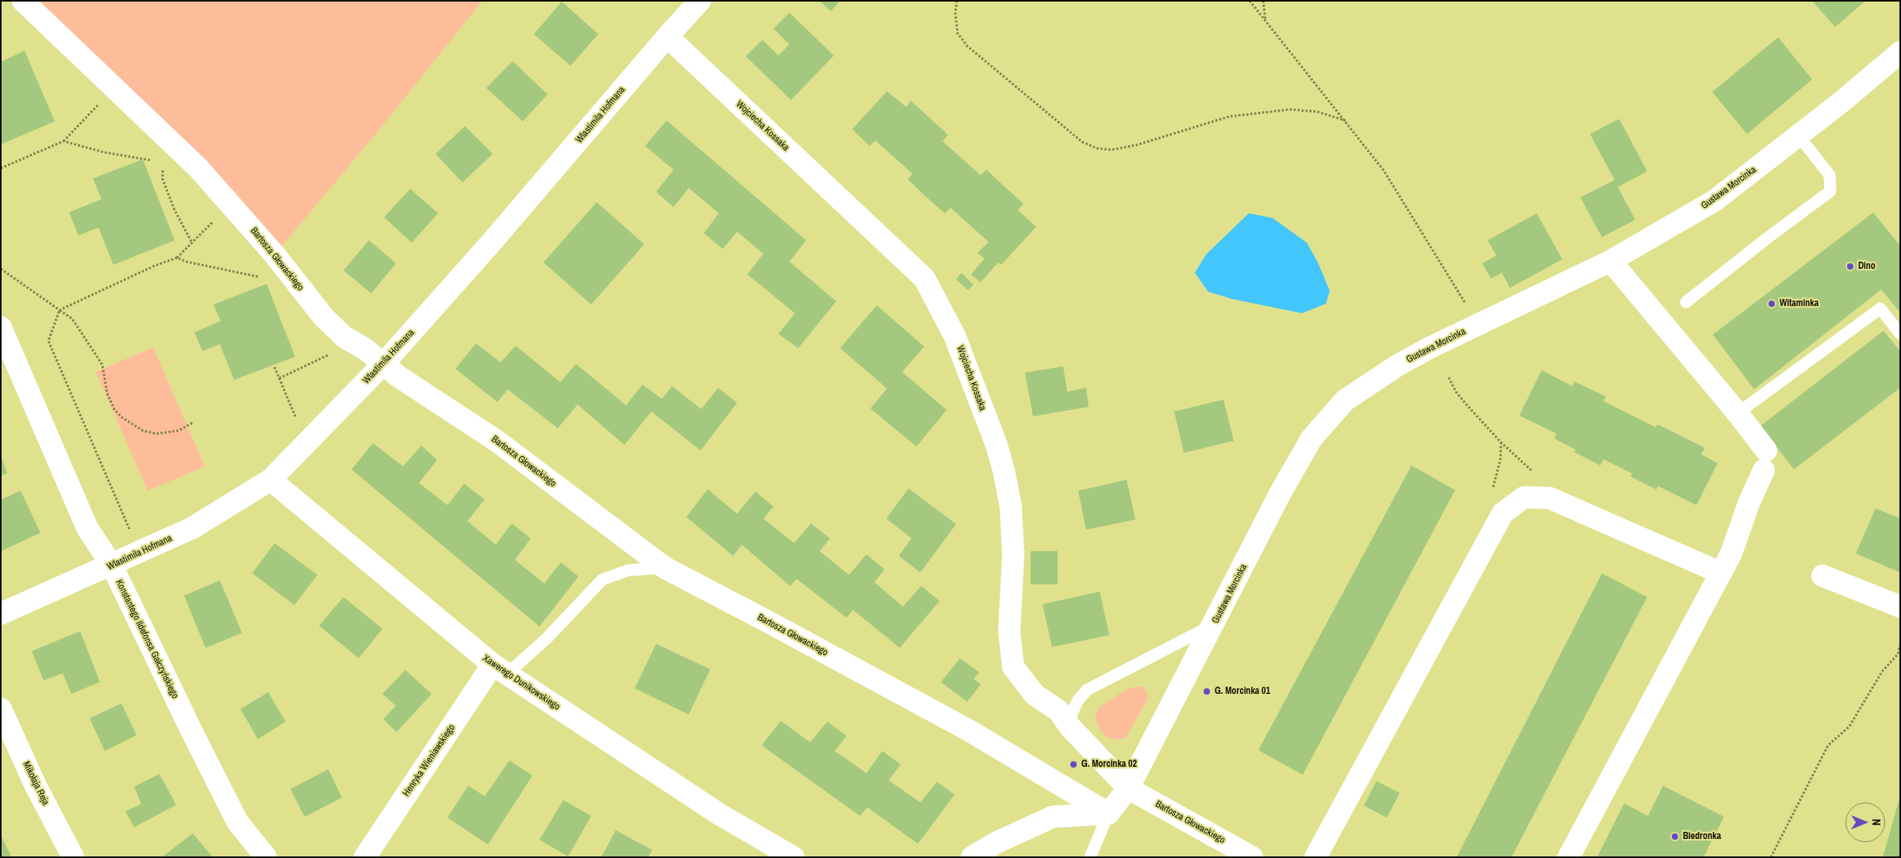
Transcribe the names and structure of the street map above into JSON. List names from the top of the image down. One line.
{"streets":{"street":["Wlastimila Hofmana","Wojciecha Kossaka","Gustawa Morcinka","Bartosza Głowackiego","Konstantego Ildefonsa Gałczyńskiego","Xawerego Dunikowskiego","Henryka Wieniawskiego","Mikołaja Reja"]},"crossings":[["Wlastimila Hofmana","Wojciecha Kossaka"],["Wlastimila Hofmana","Bartosza Głowackiego"],["Wlastimila Hofmana","Konstantego Ildefonsa Gałczyńskiego"],["Wlastimila Hofmana","Xawerego Dunikowskiego"],["Wojciecha Kossaka","Gustawa Morcinka"],["Wojciecha Kossaka","Bartosza Głowackiego"],["Gustawa Morcinka","Bartosza Głowackiego"],["Xawerego Dunikowskiego","Henryka Wieniawskiego"]],"places":["Dino","Witaminka","G. Morcinka 01","G. Morcinka 02","Biedronka"],"north":"right"}
